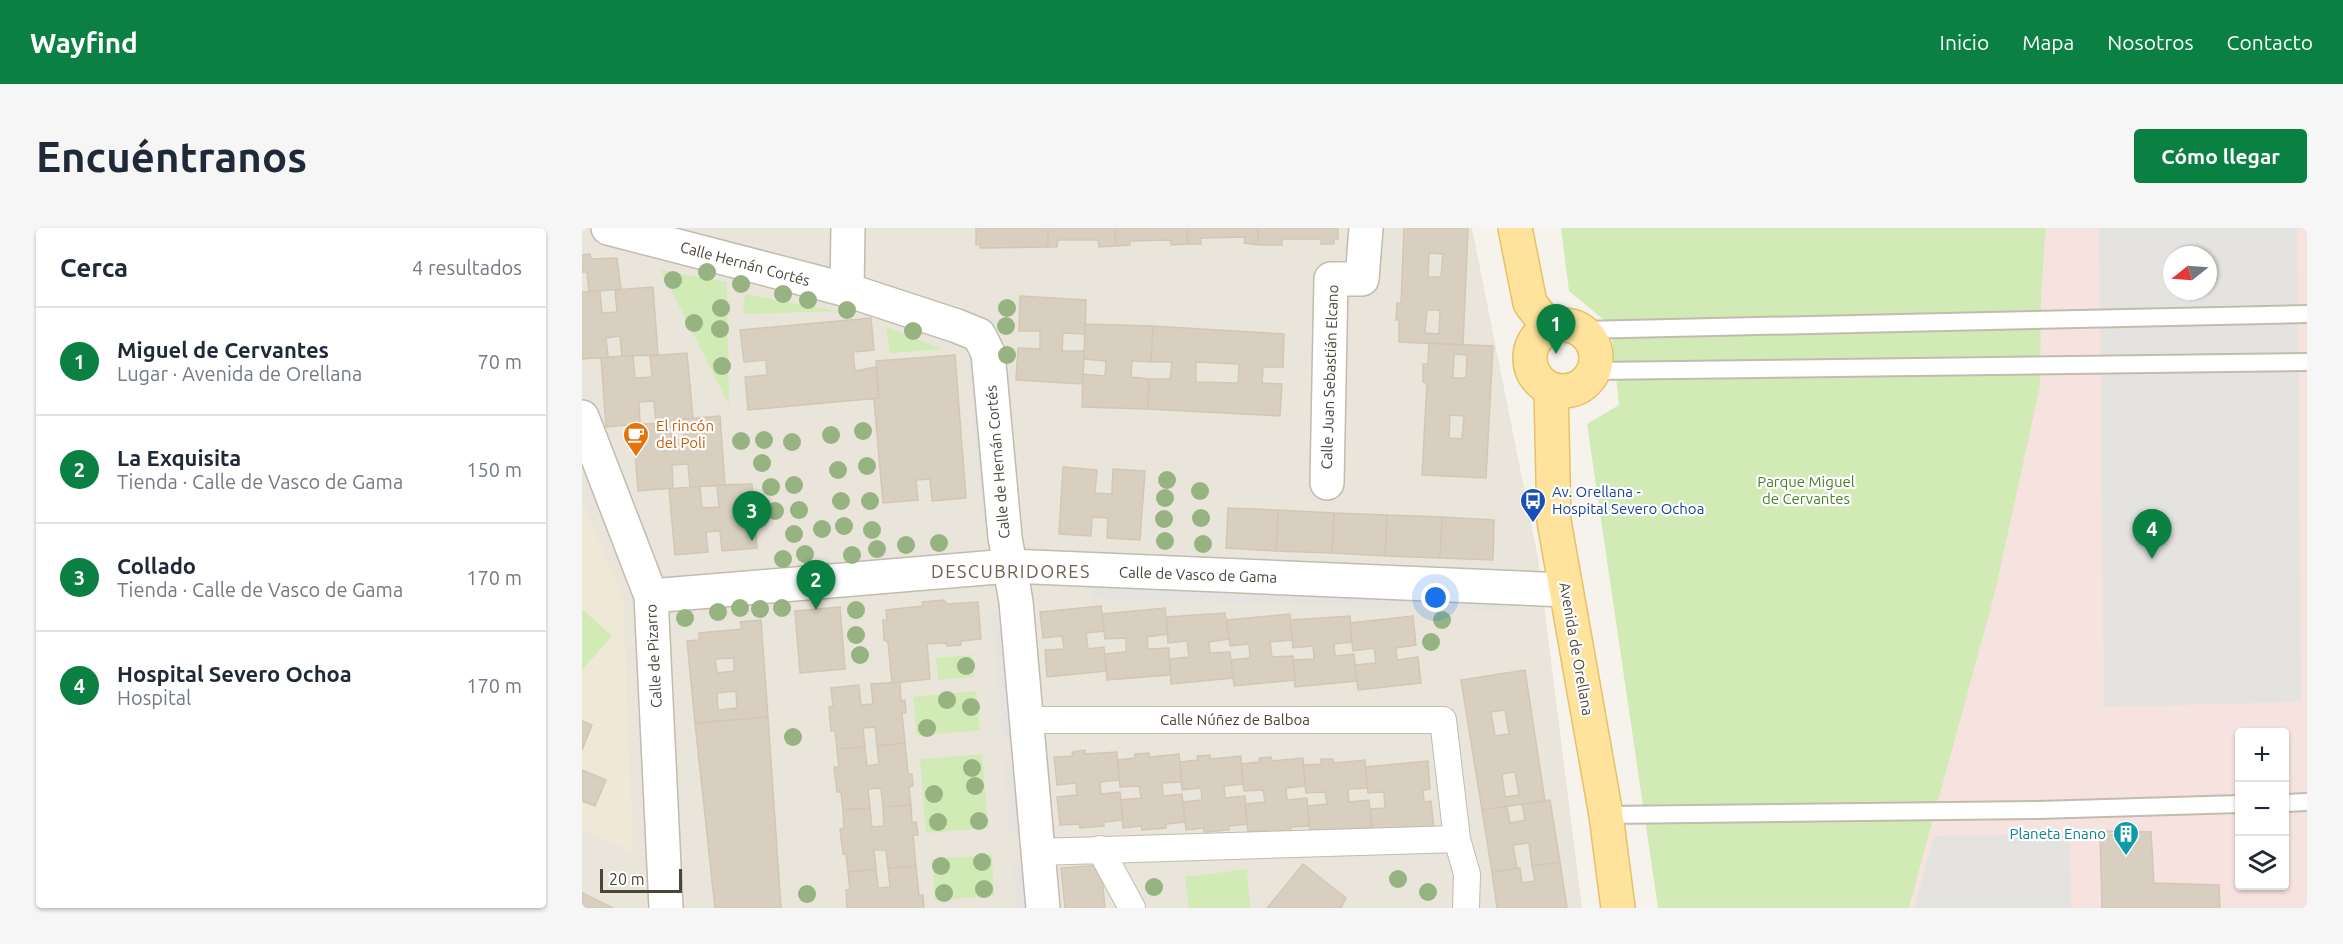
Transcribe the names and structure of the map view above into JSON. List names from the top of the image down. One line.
{"streets":{"main road":["Avenida de Orellana"],"street":["Calle Hernán Cortés","Calle Juan Sebastián Elcano","Calle de Hernán Cortés","Calle de Vasco de Gama","Calle de Pizarro","Calle Núñez de Balboa"]},"crossings":[["Calle Hernán Cortés","Calle de Hernán Cortés"],["Calle de Hernán Cortés","Calle de Vasco de Gama"],["Calle de Hernán Cortés","Calle Núñez de Balboa"],["Calle de Vasco de Gama","Avenida de Orellana"],["Calle de Vasco de Gama","Calle de Pizarro"]],"districts":["DESCUBRIDORES"],"parks":["Parque Miguel de Cervantes"],"places":{"cafe":["El rincón del Poli"],"bus stop":["Av. Orellana - Hospital Severo Ochoa"],"building":["Planeta Enano"]},"scale_bar":"20 m","north":"left","page":{"header":"Wayfind","nav":["Inicio","Mapa","Nosotros","Contacto"],"buttons":"Cómo llegar","title":"Encuéntranos","heading":["Cerca","4 resultados"],"pins":["1","3","4","2"],"list":[{"mark":"1","name":"Miguel de Cervantes","note":"Lugar · Avenida de Orellana","value":"70 m"},{"mark":"2","name":"La Exquisita","note":"Tienda · Calle de Vasco de Gama","value":"150 m"},{"mark":"3","name":"Collado","note":"Tienda · Calle de Vasco de Gama","value":"170 m"},{"mark":"4","name":"Hospital Severo Ochoa","note":"Hospital","value":"170 m"}],"map_buttons":["+","−"],"scale":"20 m"}}
